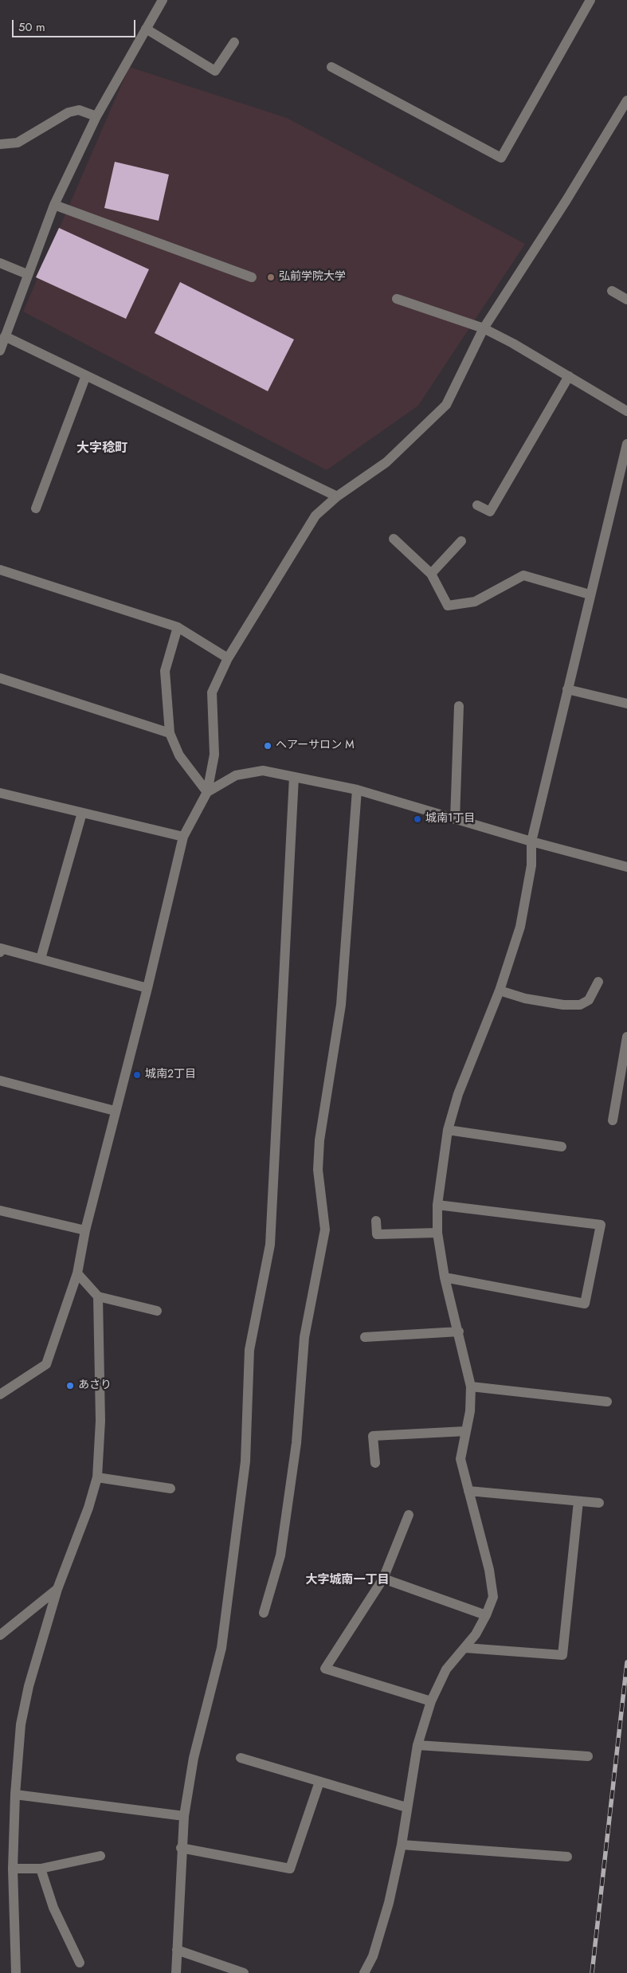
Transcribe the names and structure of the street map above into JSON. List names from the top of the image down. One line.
{"districts":["大字稔町","大字城南一丁目"],"places":["弘前学院大学","ヘアーサロン M","城南1丁目","城南2丁目","あさり"],"scale_bar":"50 m"}
